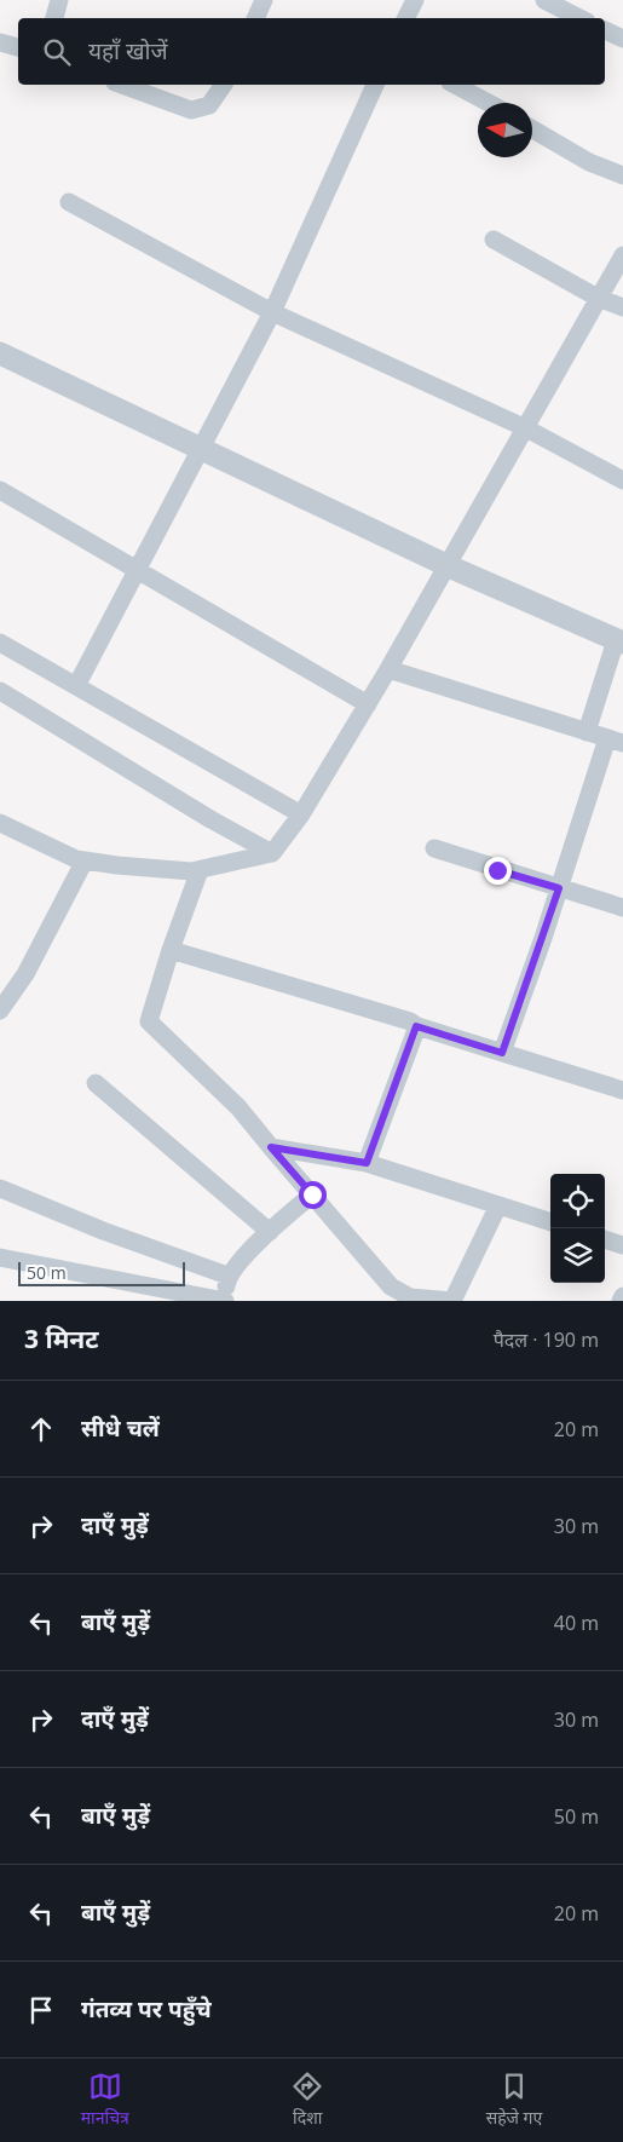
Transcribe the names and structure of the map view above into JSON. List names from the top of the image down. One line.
{"scale_bar":"50 m","north":"left","page":{"search":"यहाँ खोजें","scale":"50 m","heading":["3 मिनट","पैदल · 190 m"],"list":[["सीधे चलें","20 m"],["दाएँ मुड़ें","30 m"],["बाएँ मुड़ें","40 m"],["दाएँ मुड़ें","30 m"],["बाएँ मुड़ें","50 m"],["बाएँ मुड़ें","20 m"],"गंतव्य पर पहुँचे"],"nav":["मानचित्र","दिशा","सहेजे गए"]}}
